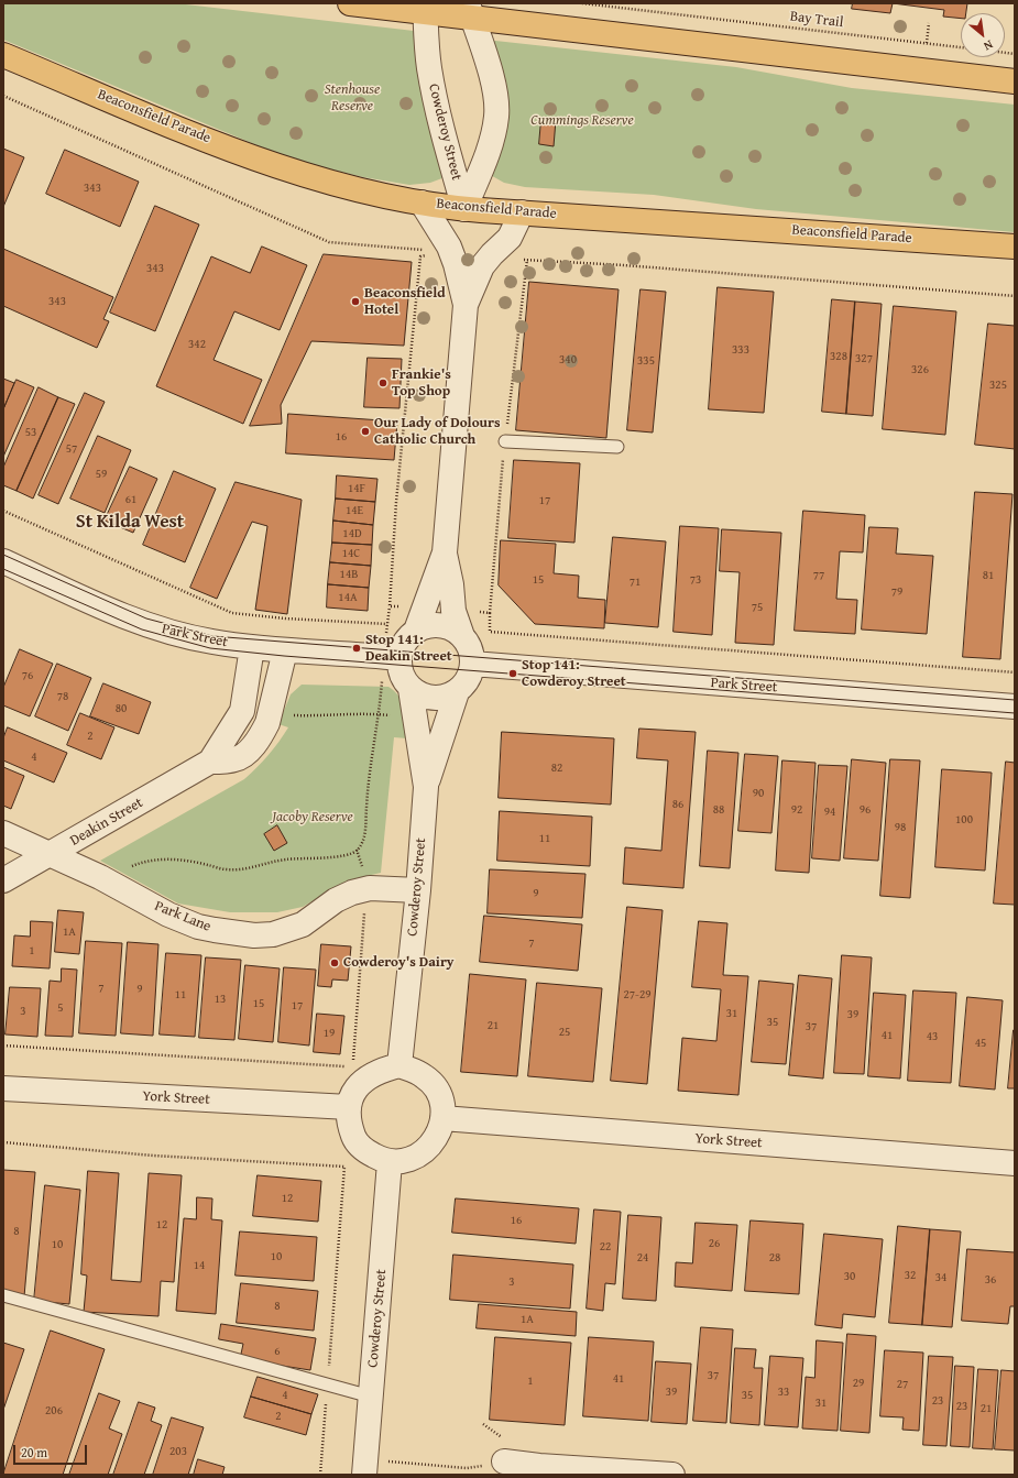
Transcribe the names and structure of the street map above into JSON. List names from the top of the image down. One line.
{"streets":{"main road":["Beaconsfield Parade"],"street":["Cowderoy Street","Park Street","Deakin Street","Park Lane","York Street"],"path":["Bay Trail"]},"crossings":[["Beaconsfield Parade","Cowderoy Street"],["Cowderoy Street","Park Street"],["Cowderoy Street","Park Lane"],["Cowderoy Street","York Street"],["Park Street","Deakin Street"],["Deakin Street","Park Lane"]],"districts":["St Kilda West"],"parks":["Stenhouse Reserve","Cummings Reserve","Jacoby Reserve"],"places":["Beaconsfield Hotel","Frankie's Top Shop","Our Lady of Dolours Catholic Church","Stop 141: Deakin Street","Stop 141: Cowderoy Street","Cowderoy's Dairy"],"house_numbers":["343","343","343","342","333","328","327","340","335","326","325","53","16","57","59","14F","61","17","14E","14D","14C","14B","77","81","15","73","71","79","14A","75","76","78","80","2","4","82","90","86","88","92","96","94","100","98","11","9","1A","7","1","7","9","11","27-29","13","15","17","5","3","31","39","35","21","37","25","19","41","43","45","12","16","12","8","26","10","22","10","24","28","14","32","30","34","36","3","8","1A","6","37","41","1","29","27","39","33","4","35","23","31","23","21","206","2","203"],"scale_bar":"20 m","north":"bottom right"}
